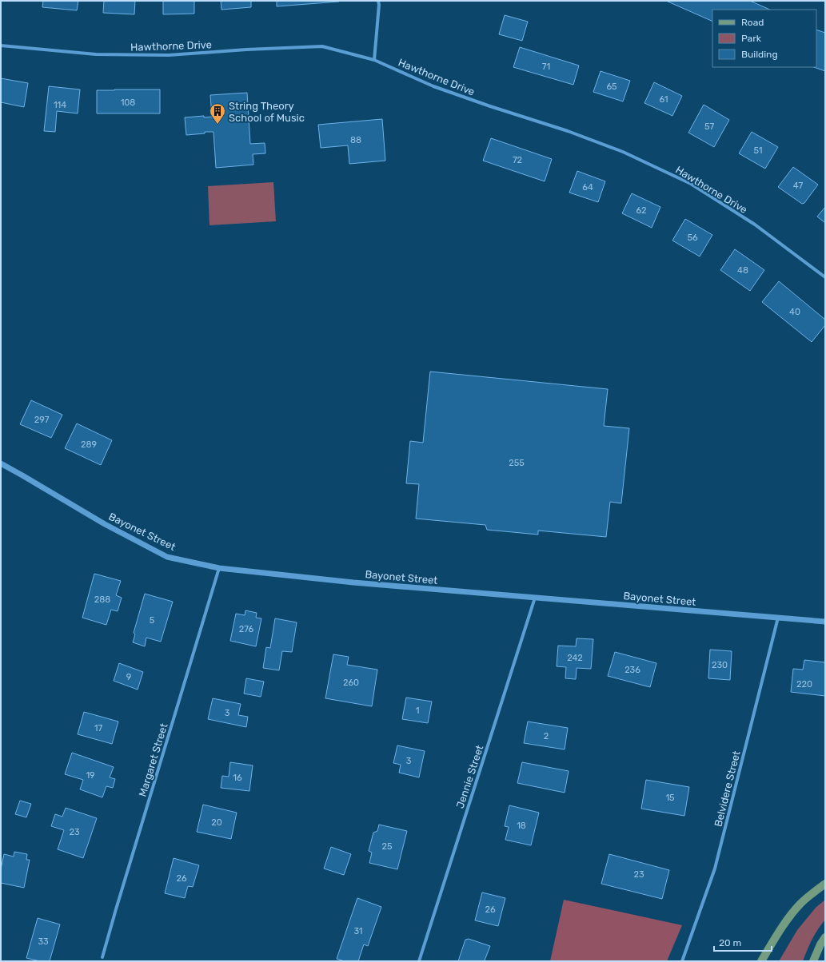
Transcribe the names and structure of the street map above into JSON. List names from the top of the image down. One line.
{"streets":{"street":["Hawthorne Drive","Bayonet Street","Margaret Street","Jennie Street","Belvidere Street"]},"crossings":[["Bayonet Street","Margaret Street"],["Bayonet Street","Jennie Street"],["Bayonet Street","Belvidere Street"]],"places":{"building":["String Theory School of Music"]},"house_numbers":["71","65","61","108","114","57","88","51","72","47","64","62","56","48","40","297","289","255","288","5","276","242","230","236","9","260","220","1","3","17","2","3","19","16","15","20","18","23","25","23","26","26","31","33"],"legend":["Road","Park","Building"],"scale_bar":"20 m"}
